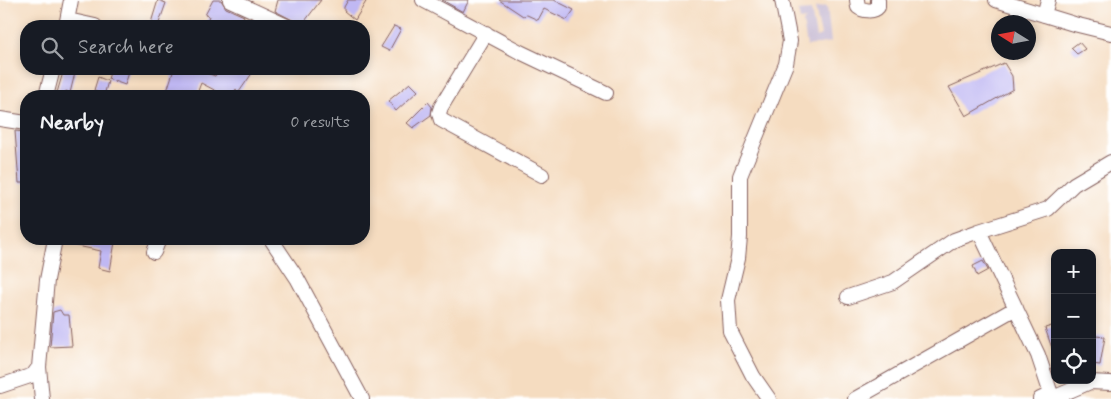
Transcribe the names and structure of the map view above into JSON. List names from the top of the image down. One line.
{"north":"left","page":{"search":"Search here","heading":["Nearby","0 results"],"map_buttons":["+","−"]}}
